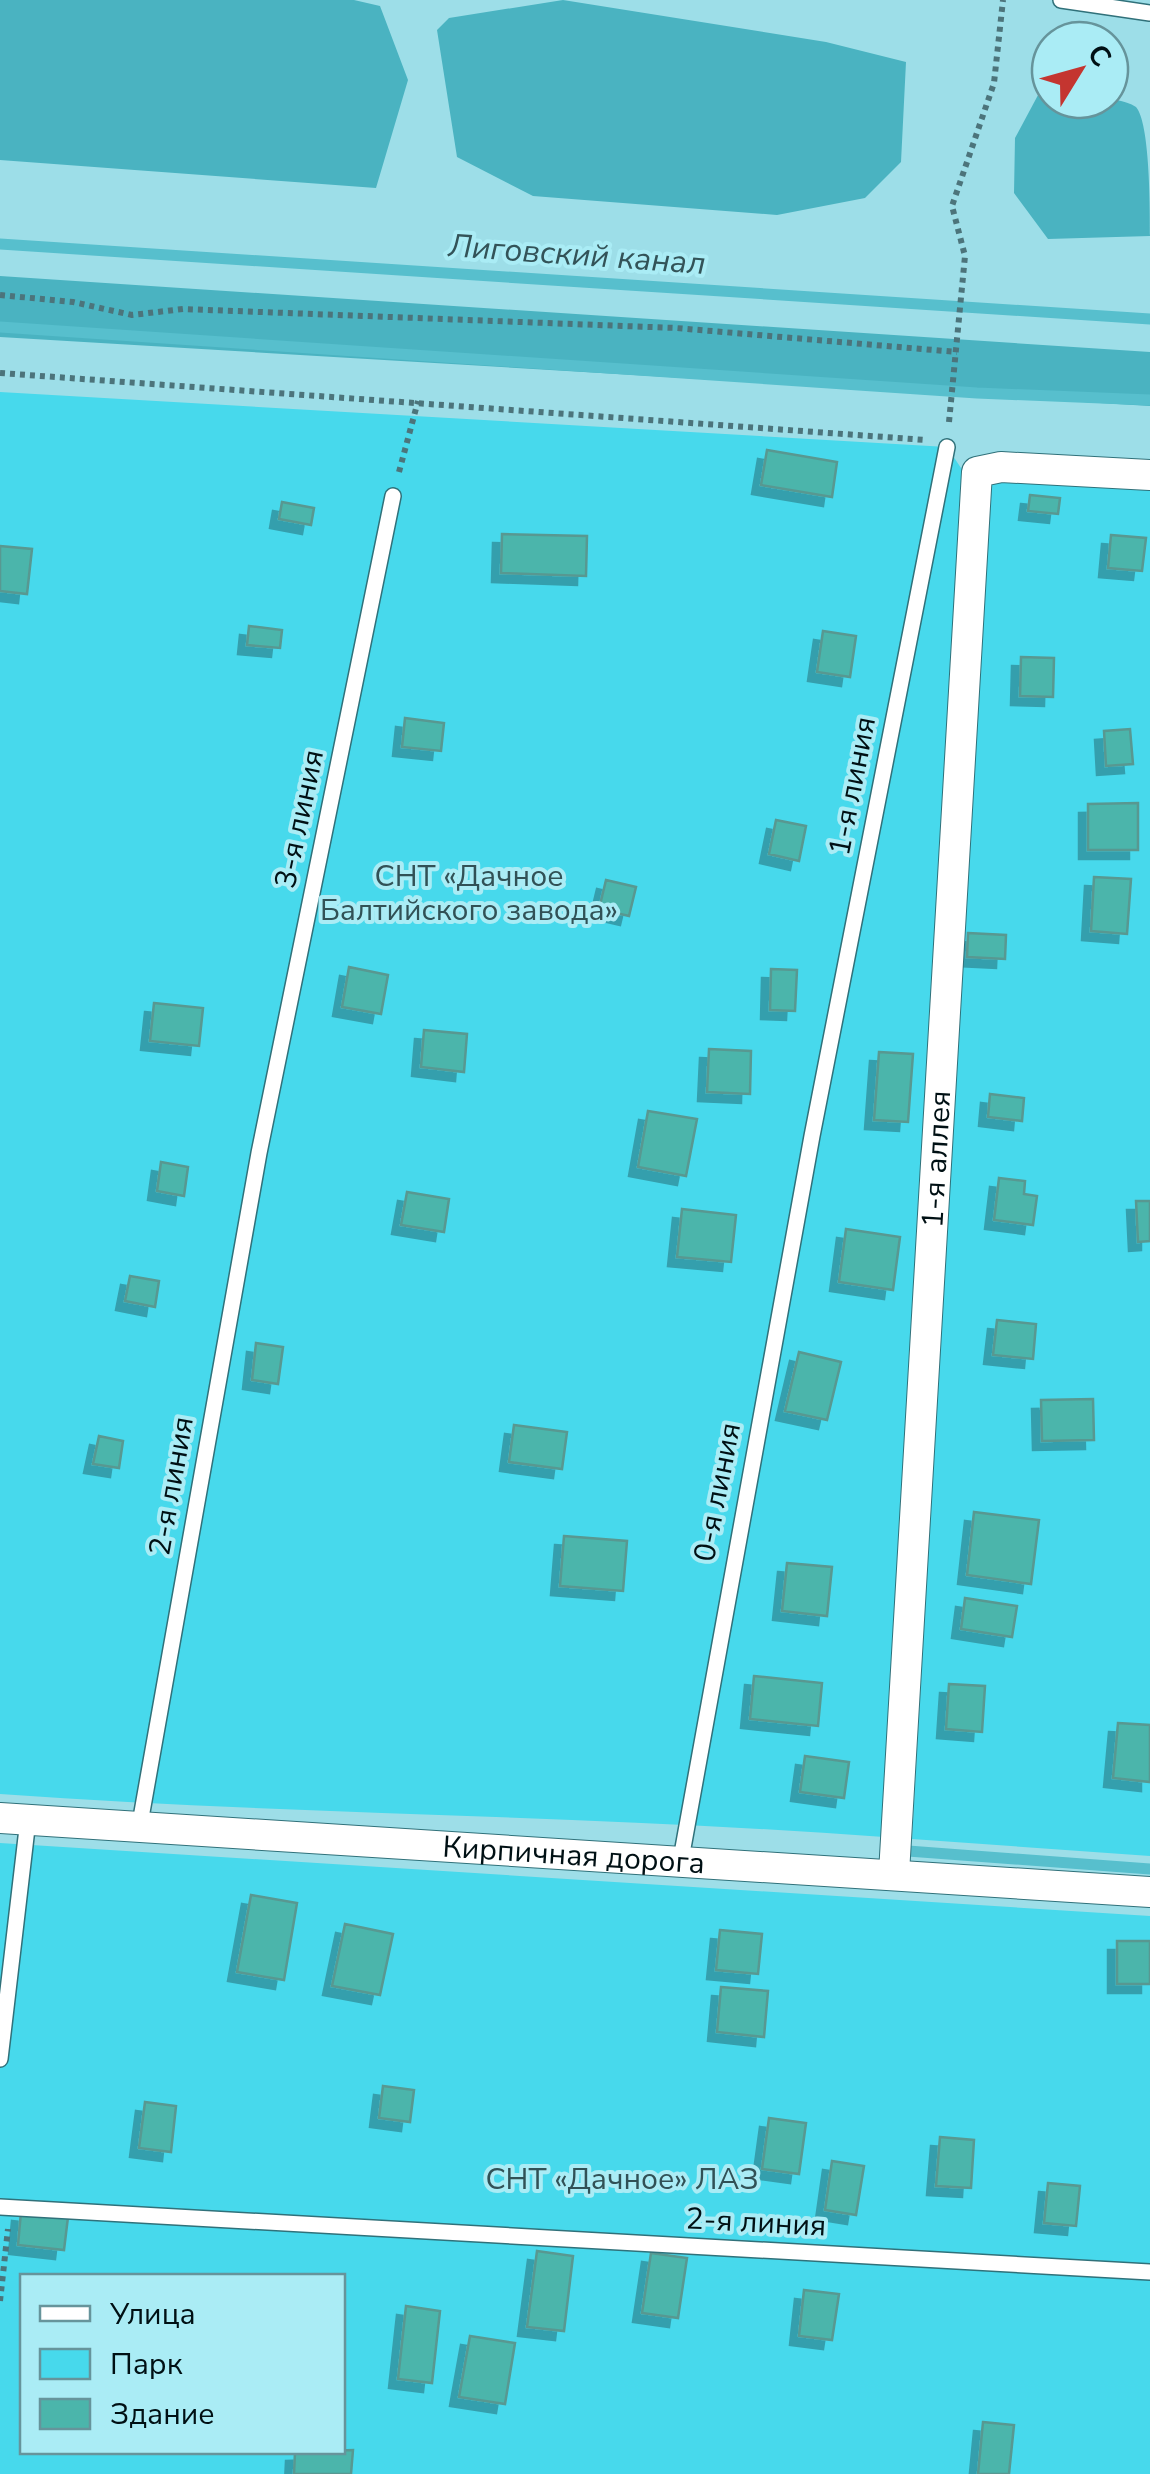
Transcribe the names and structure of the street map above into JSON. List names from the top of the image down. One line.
{"streets":{"street":["1-я аллея","Кирпичная дорога"],"lane":["1-я линия","3-я линия","2-я линия","0-я линия"]},"crossings":[["1-я линия","0-я линия"],["3-я линия","2-я линия"],["1-я аллея","Кирпичная дорога"],["2-я линия","Кирпичная дорога"],["0-я линия","Кирпичная дорога"]],"water":["Лиговский канал"],"parks":["СНТ «Дачное Балтийского завода»","СНТ «Дачное» ЛАЗ"],"legend":["Улица","Парк","Здание"],"north":"top right"}
